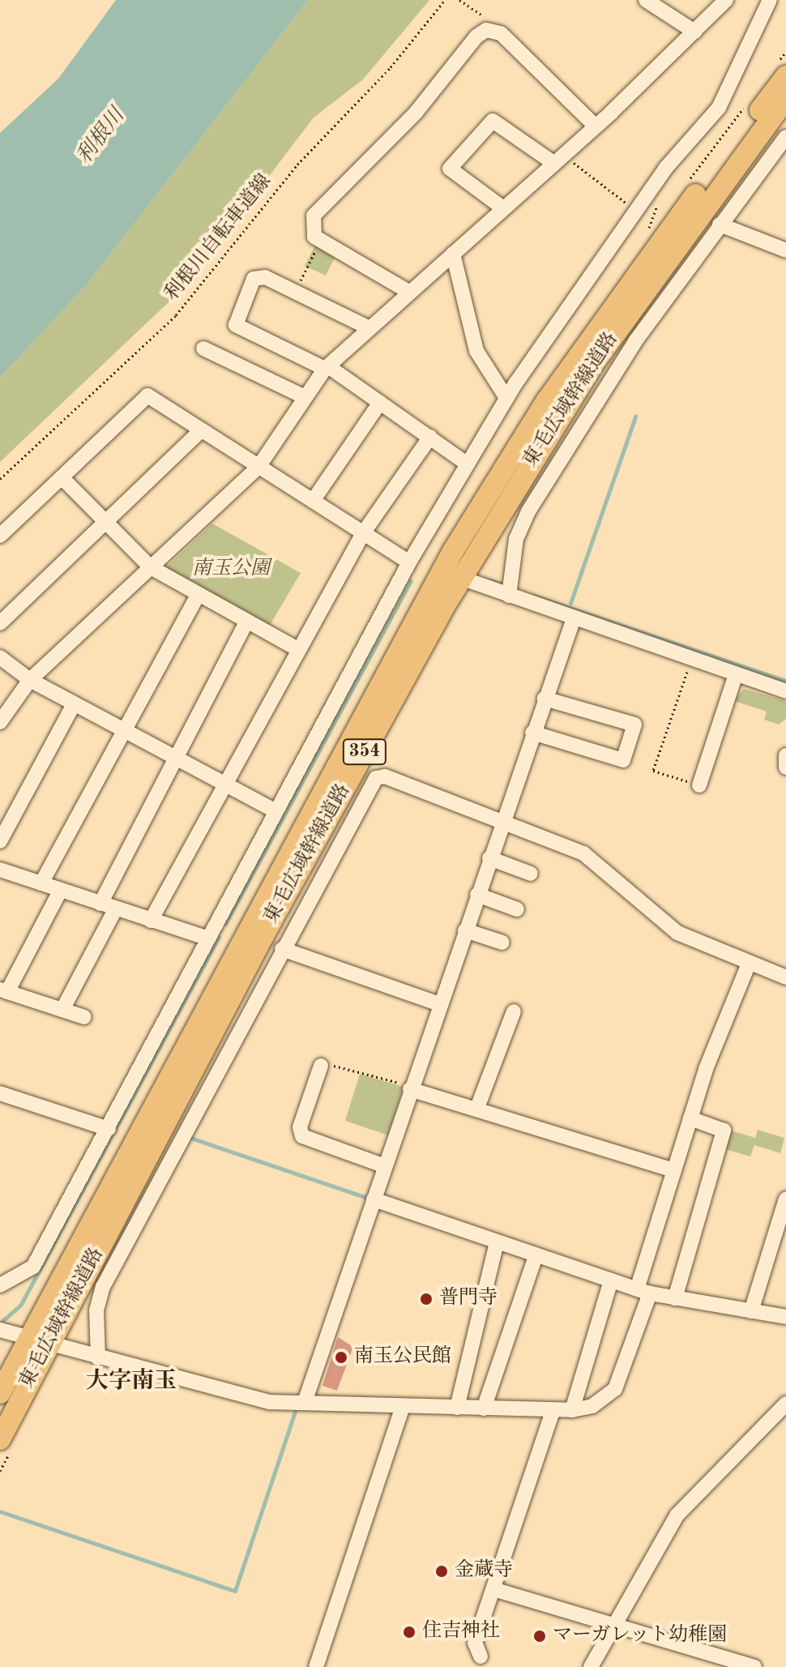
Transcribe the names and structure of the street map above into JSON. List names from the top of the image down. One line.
{"streets":{"highway":["東毛広域幹線道路","354"],"path":["利根川自転車道線"]},"districts":["大字南玉"],"water":["利根川"],"parks":["南玉公園"],"places":["普門寺","南玉公民館","金蔵寺","住吉神社","マーガレット幼稚園"]}
